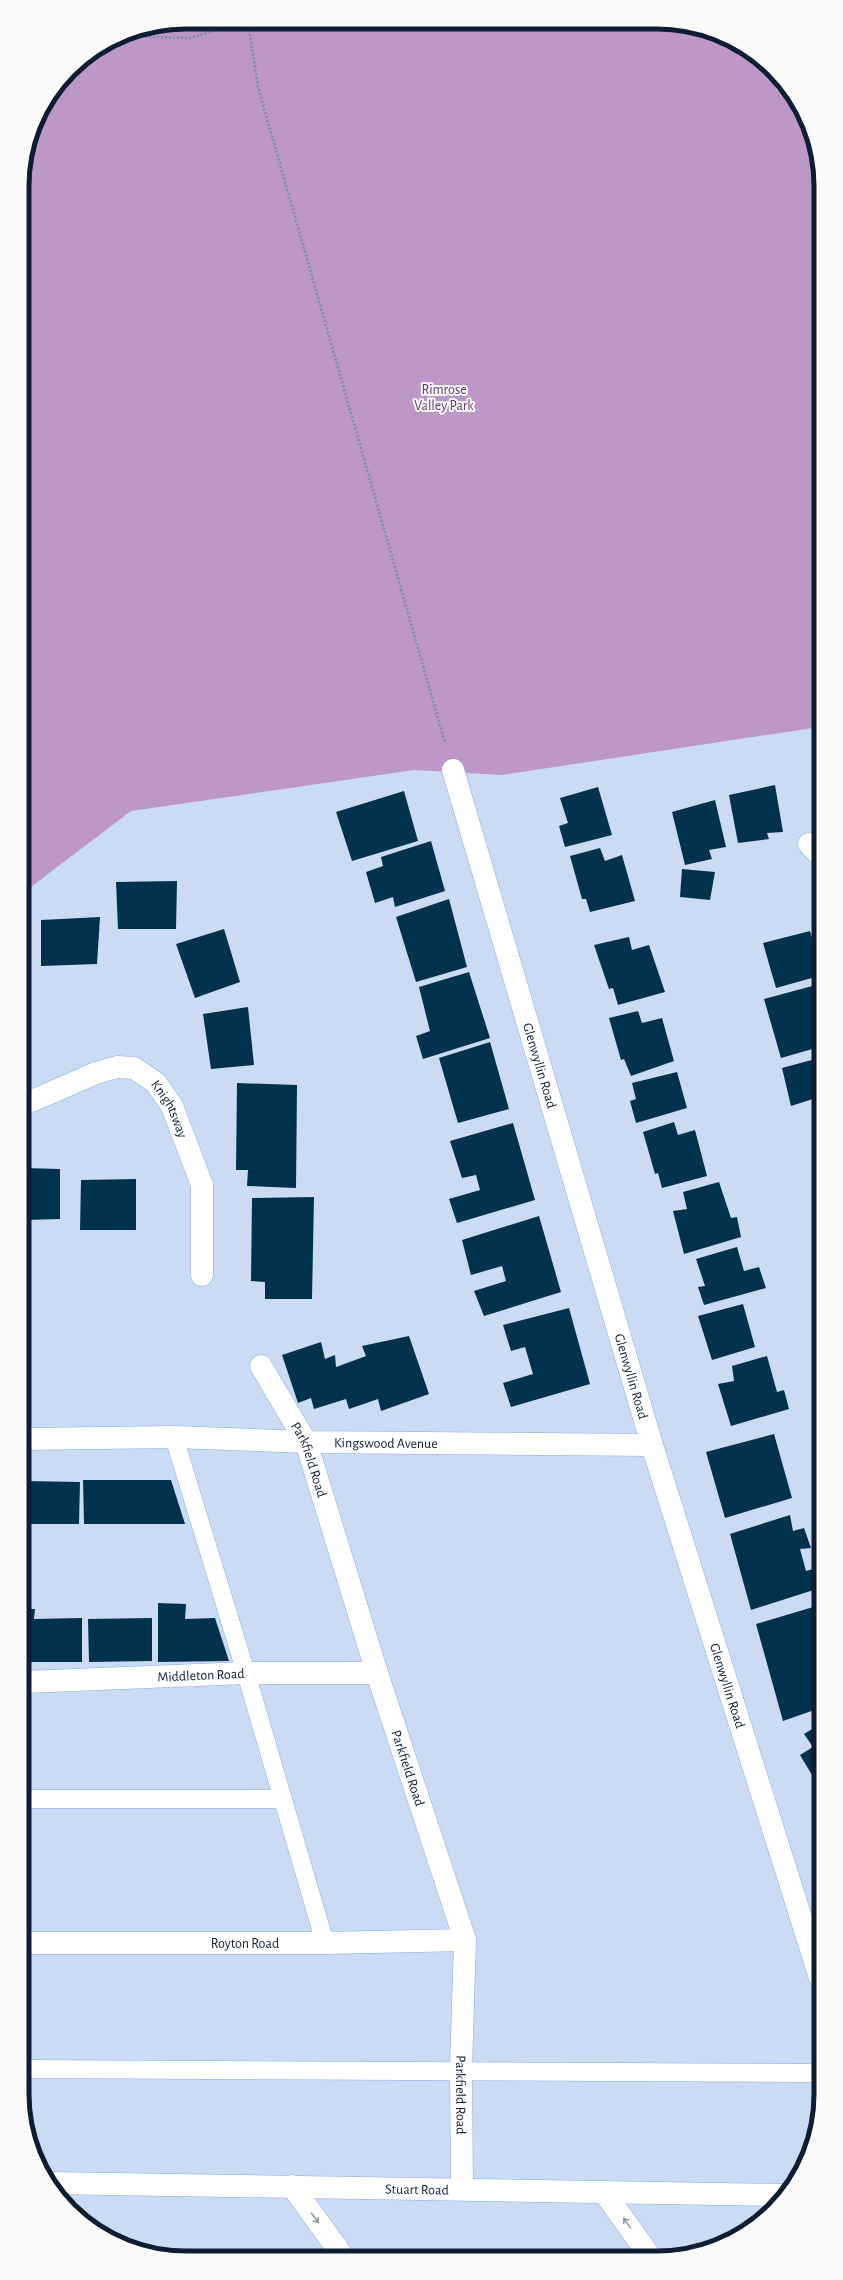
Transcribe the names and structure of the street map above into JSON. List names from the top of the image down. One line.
{"streets":{"street":["Glenwyllin Road","Knightsway","Kingswood Avenue","Parkfield Road","Middleton Road","Royton Road","Stuart Road"]},"crossings":[["Glenwyllin Road","Kingswood Avenue"],["Kingswood Avenue","Parkfield Road"],["Parkfield Road","Middleton Road"],["Parkfield Road","Royton Road"],["Parkfield Road","Stuart Road"]],"parks":["Rimrose Valley Park"]}
